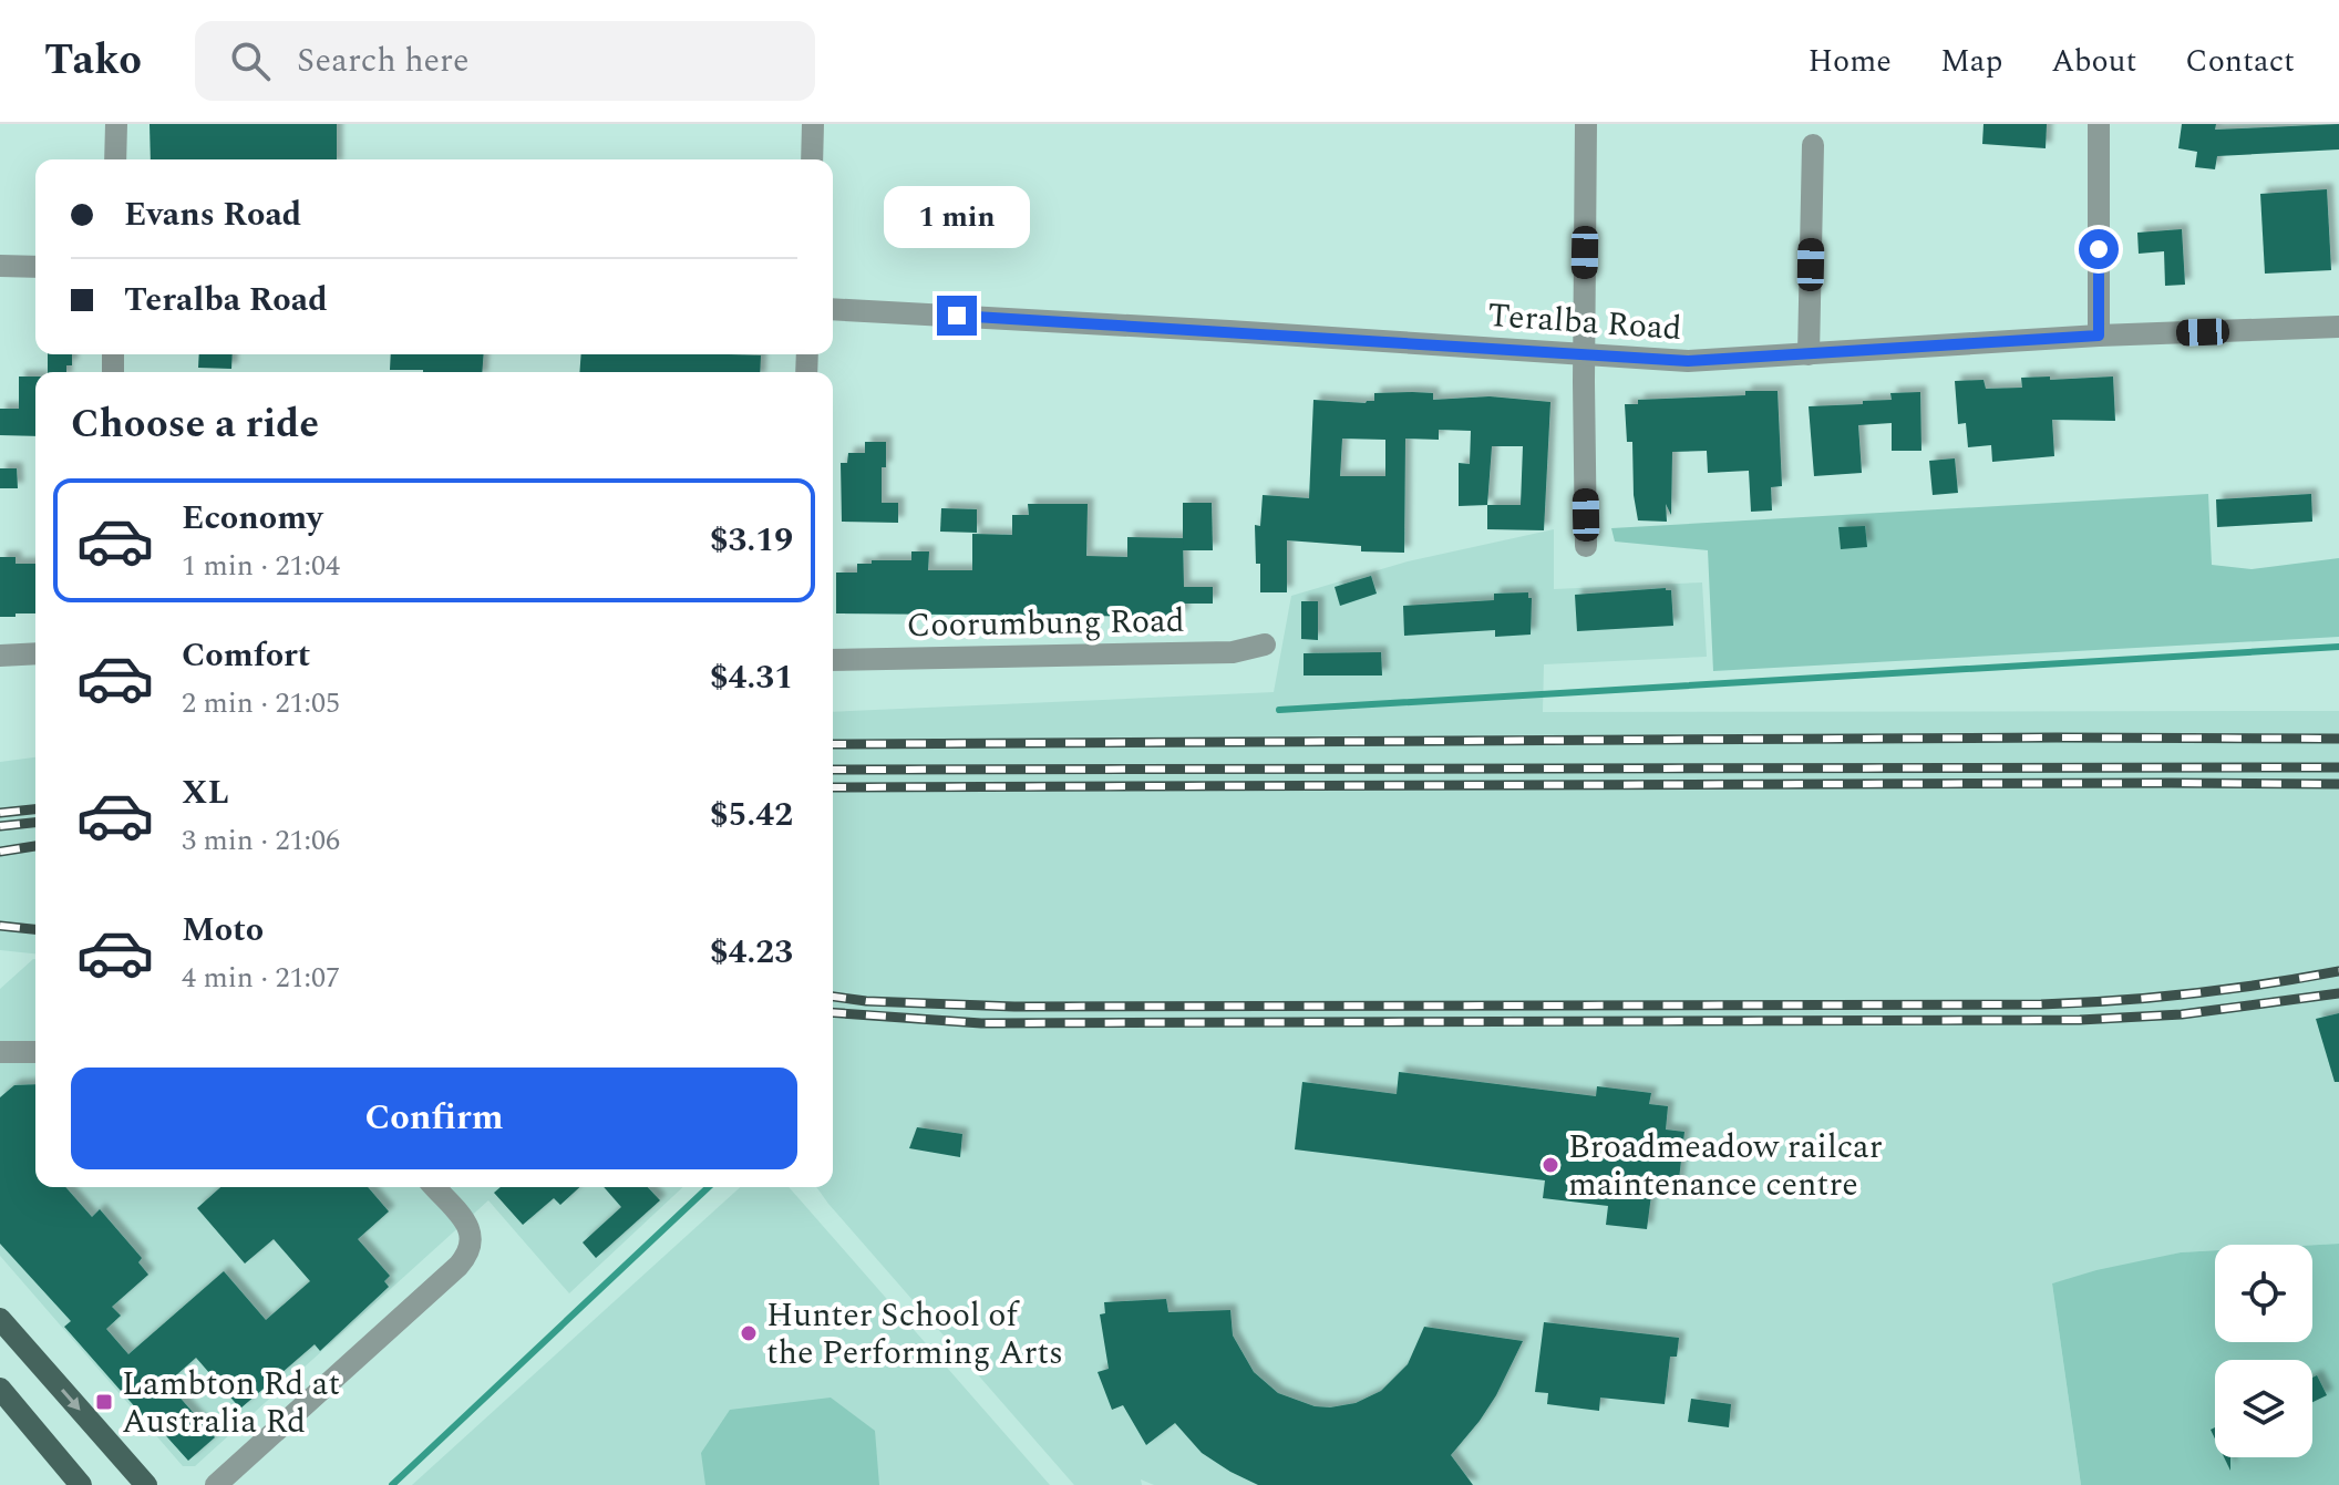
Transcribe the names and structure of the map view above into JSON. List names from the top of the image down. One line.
{"streets":{"street":["Teralba Road","Coorumbung Road"]},"places":{"other":["Broadmeadow railcar maintenance centre","Hunter School of the Performing Arts"],"transit":["Lambton Rd at Australia Rd"]},"page":{"header":"Tako","search":"Search here","nav":["Home","Map","About","Contact"],"banner":["Evans Road","Teralba Road"],"bubble":"1 min","heading":"Choose a ride","list":[{"name":"Economy","note":"1 min · 21:04","value":"$3.19"},{"name":"Comfort","note":"2 min · 21:05","value":"$4.31"},{"name":"XL","note":"3 min · 21:06","value":"$5.42"},{"name":"Moto","note":"4 min · 21:07","value":"$4.23"}],"buttons":"Confirm"}}
